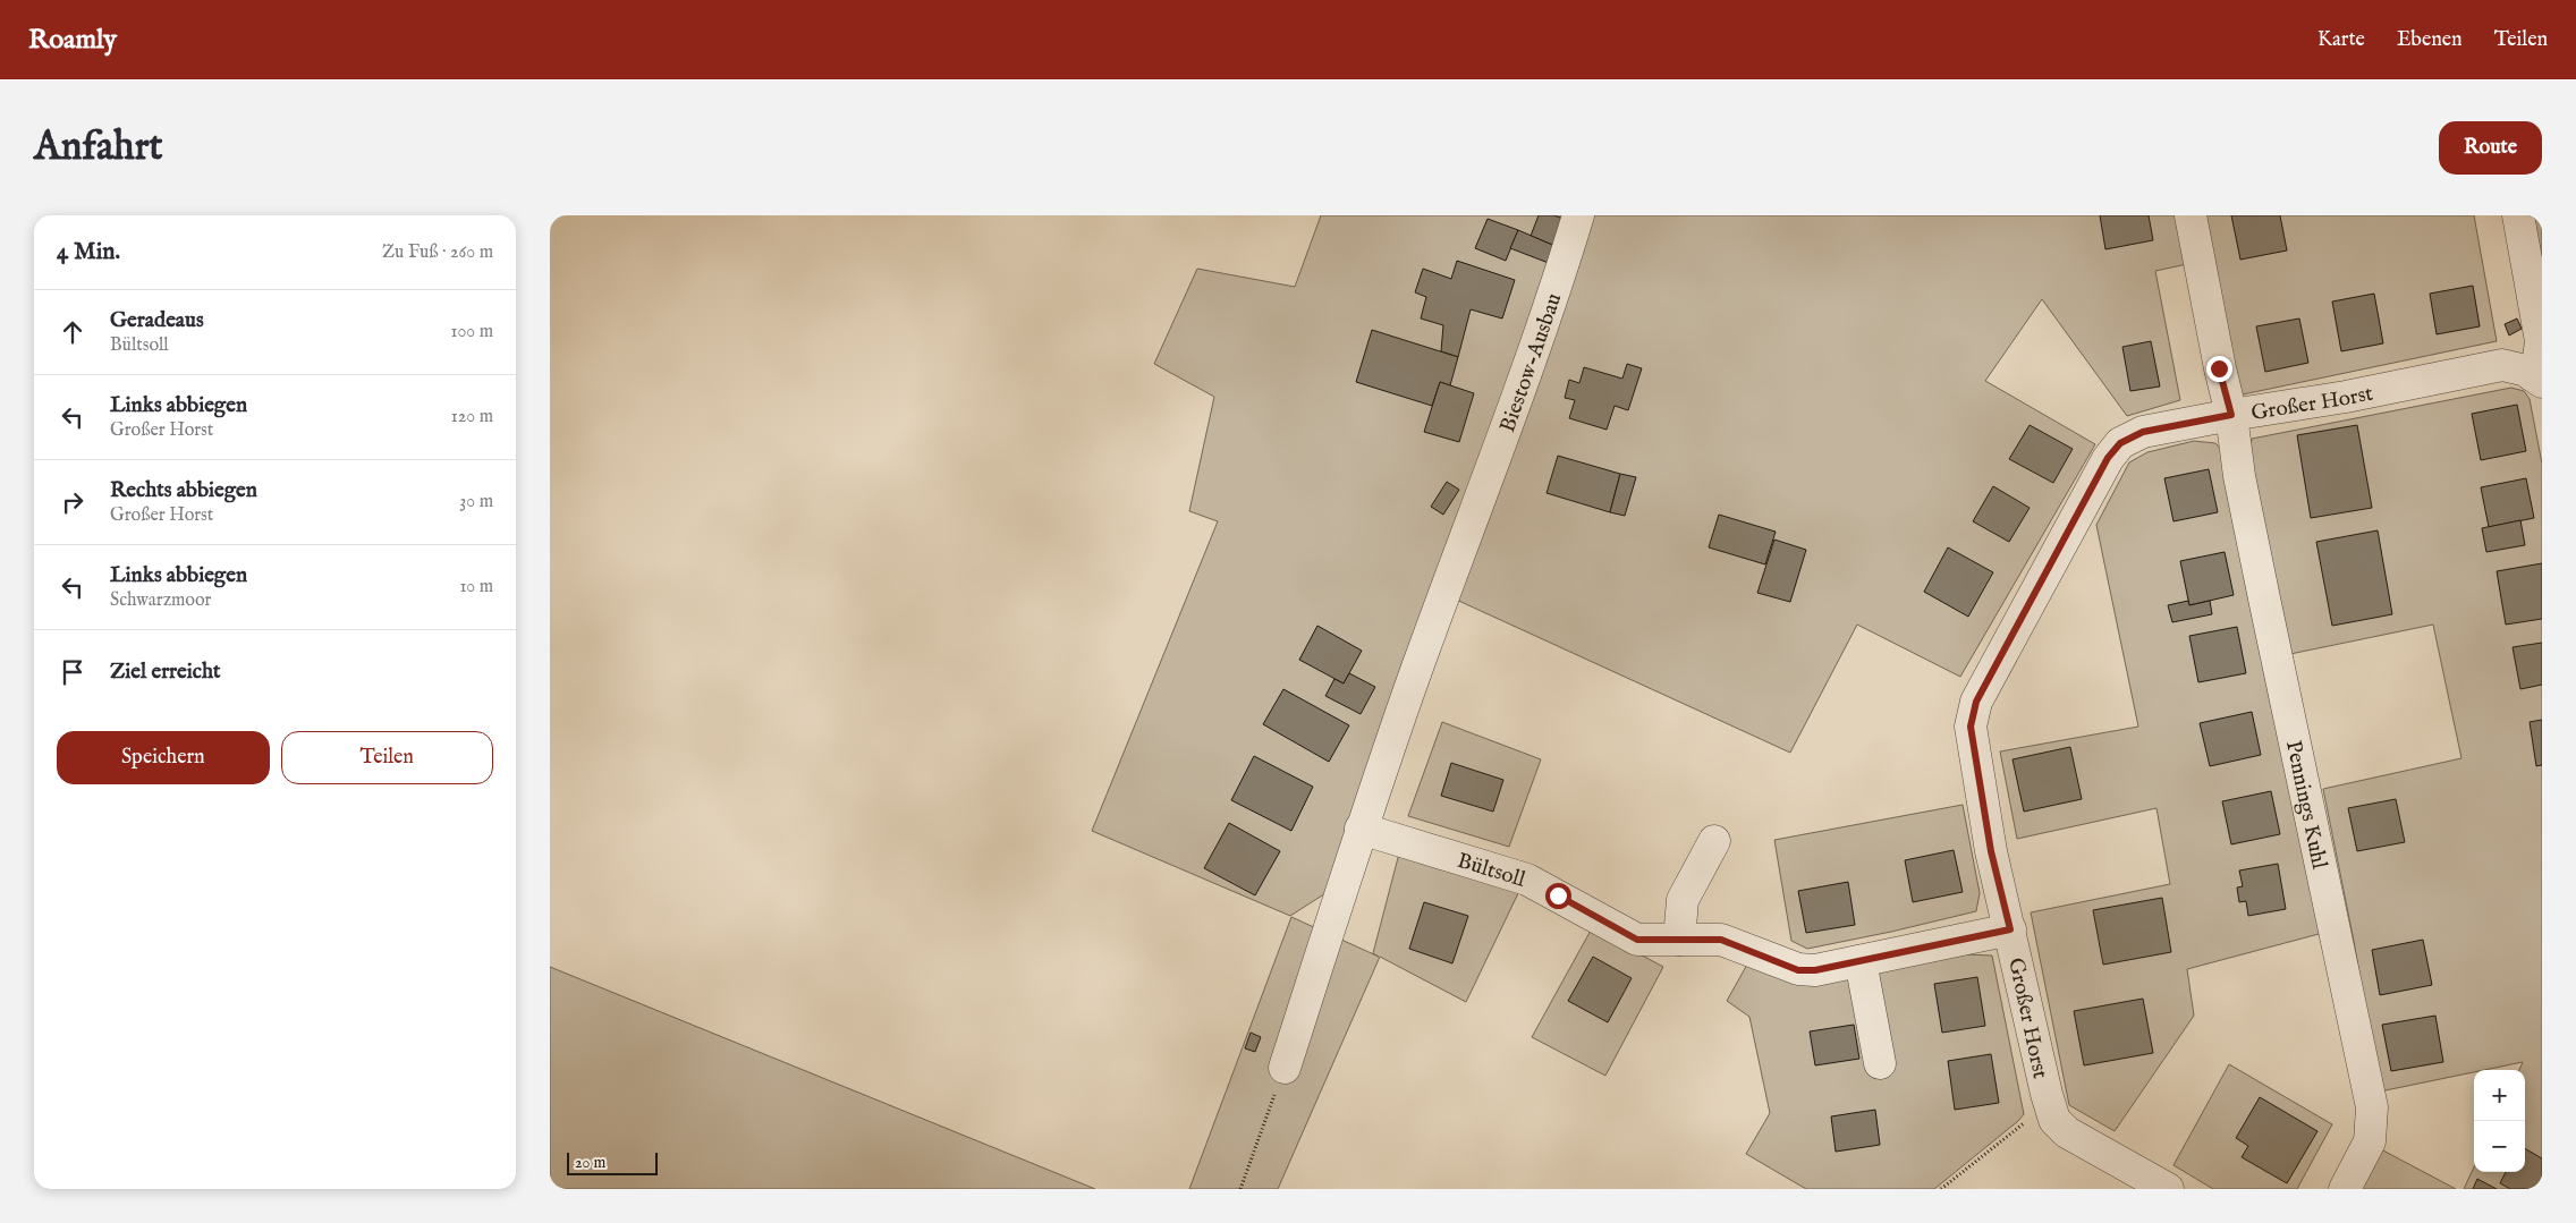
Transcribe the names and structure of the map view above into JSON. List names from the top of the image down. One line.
{"streets":{"street":["Biestow-Ausbau","Großer Horst","Pennings Kuhl","Bültsoll"]},"crossings":[["Biestow-Ausbau","Bültsoll"],["Großer Horst","Pennings Kuhl"],["Großer Horst","Bültsoll"]],"scale_bar":"20 m","page":{"header":"Roamly","nav":["Karte","Ebenen","Teilen"],"buttons":["Route",["Speichern","Teilen"]],"title":"Anfahrt","heading":["4 Min.","Zu Fuß · 260 m"],"list":[["Geradeaus","Bültsoll","100 m"],["Links abbiegen","Großer Horst","120 m"],["Rechts abbiegen","Großer Horst","30 m"],["Links abbiegen","Schwarzmoor","10 m"],"Ziel erreicht"],"map_buttons":["+","−"],"scale":"20 m"}}
